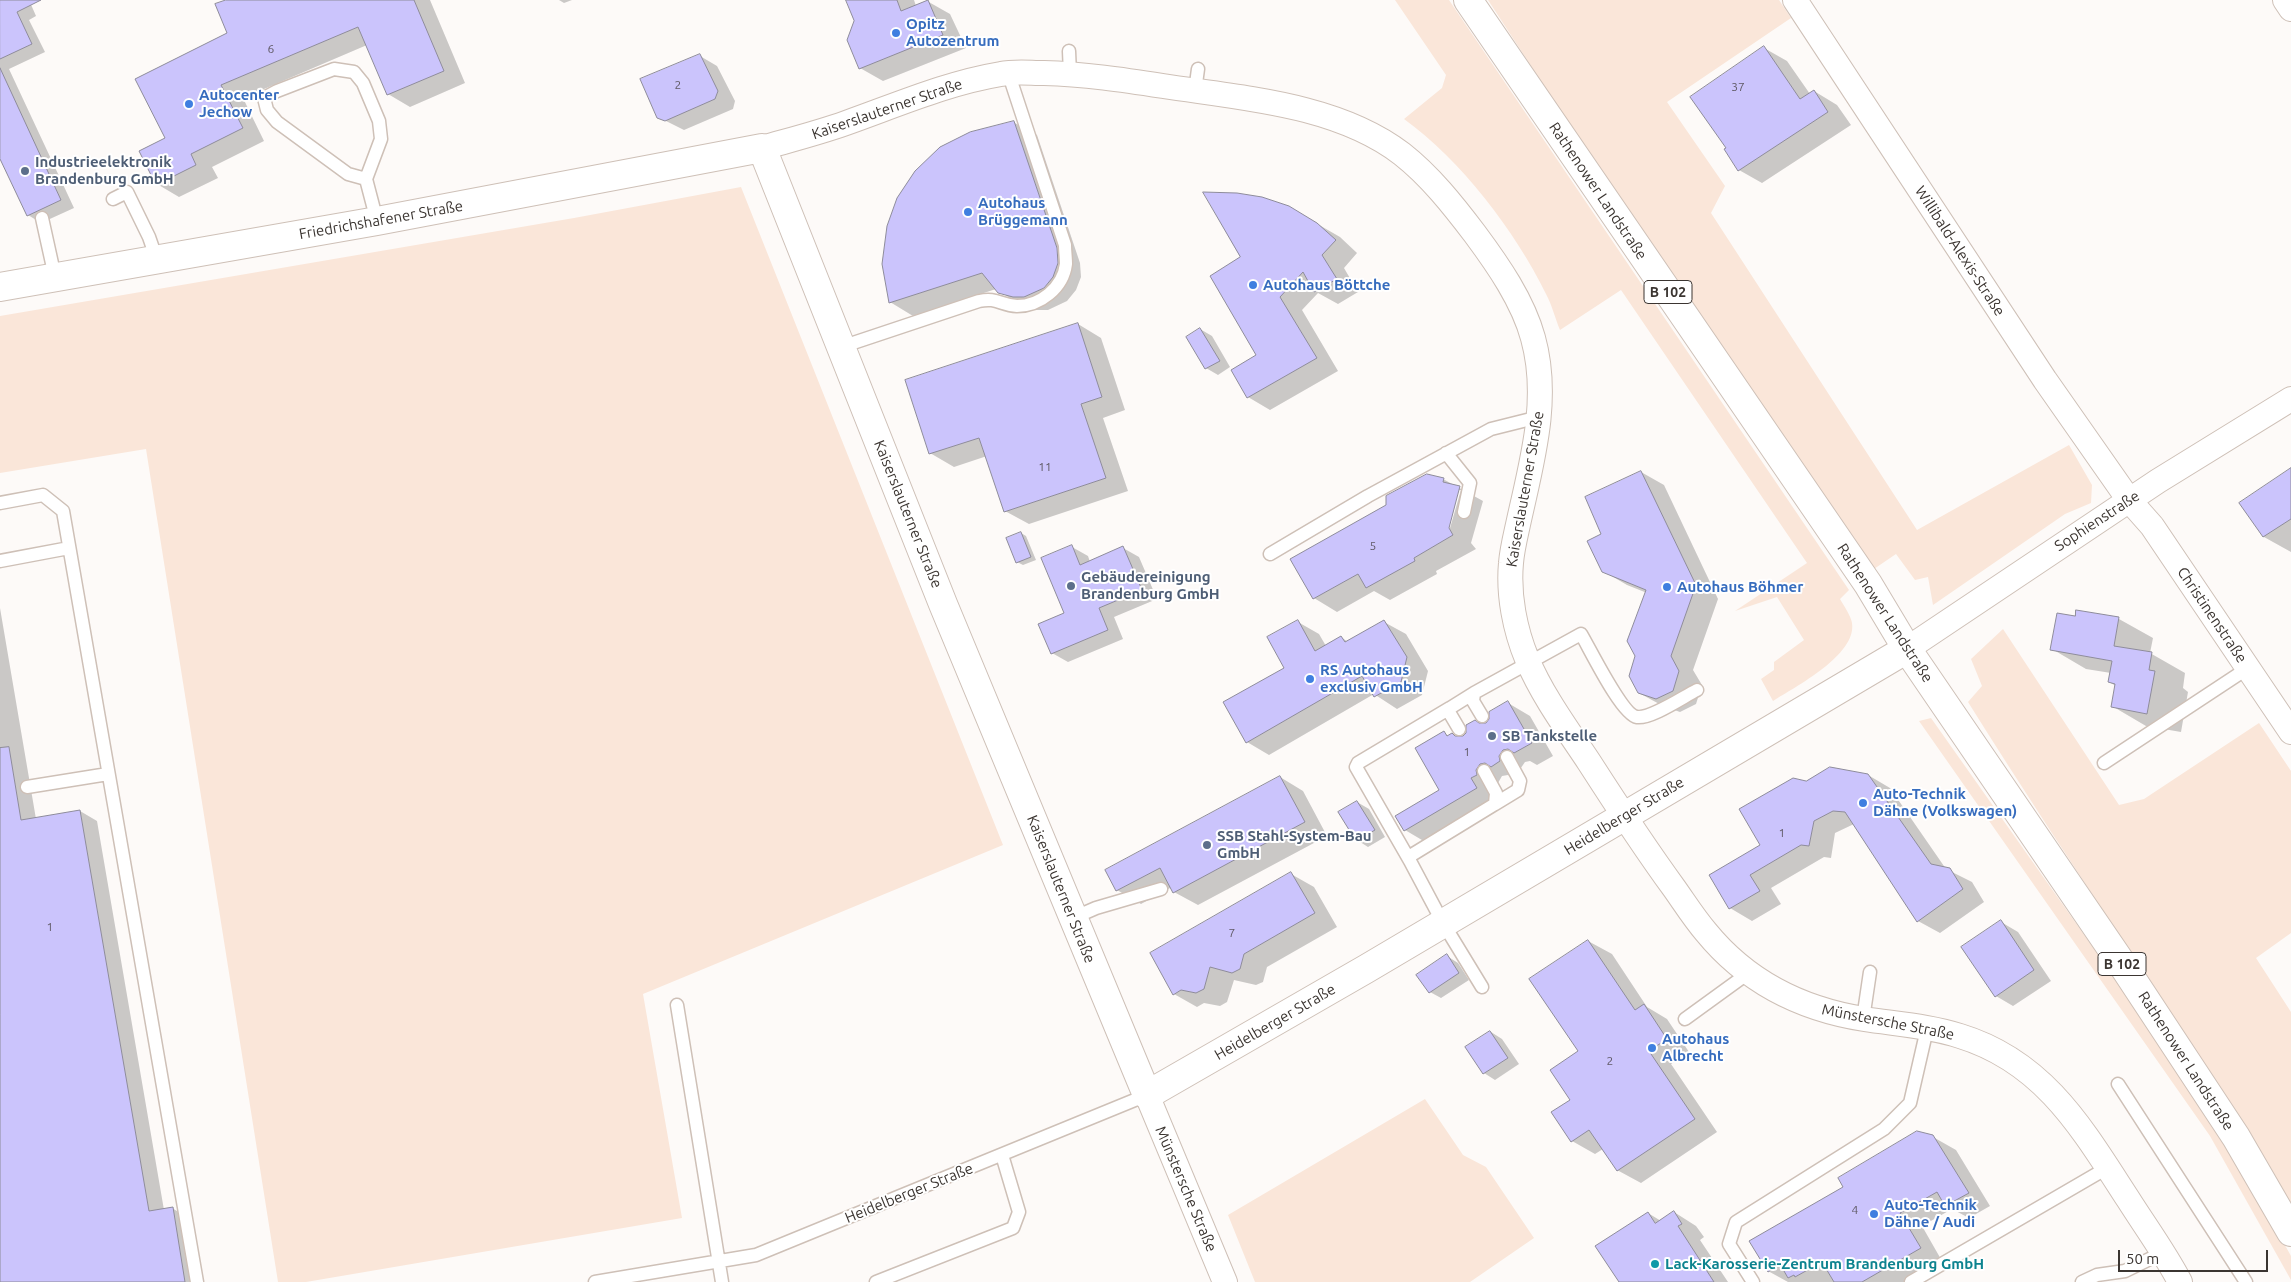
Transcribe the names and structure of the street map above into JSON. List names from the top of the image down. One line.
{"streets":{"street":["Kaiserslauterner Straße","Rathenower Landstraße","Friedrichshafener Straße","Willibald-Alexis-Straße","B 102","Sophienstraße","Christinenstraße","Heidelberger Straße","Münstersche Straße"]},"crossings":[["Kaiserslauterner Straße","Friedrichshafener Straße"],["Kaiserslauterner Straße","Heidelberger Straße"],["Kaiserslauterner Straße","Münstersche Straße"],["Rathenower Landstraße","Sophienstraße"],["Rathenower Landstraße","Heidelberger Straße"],["Willibald-Alexis-Straße","Sophienstraße"],["Willibald-Alexis-Straße","Christinenstraße"],["Sophienstraße","Christinenstraße"],["Sophienstraße","Heidelberger Straße"],["Heidelberger Straße","Münstersche Straße"]],"places":["Opitz Autozentrum","Autocenter Jechow","Industrieelektronik Brandenburg GmbH","Autohaus Brüggemann","Autohaus Böttche","Gebäudereinigung Brandenburg GmbH","Autohaus Böhmer","RS Autohaus exclusiv GmbH","SB Tankstelle","Auto-Technik Dähne (Volkswagen)","SSB Stahl-System-Bau GmbH","Autohaus Albrecht","Auto-Technik Dähne / Audi","Lack-Karosserie-Zentrum Brandenburg GmbH"],"house_numbers":["6","2","37","11","5","1","1","1","7","2","4"],"scale_bar":"50 m"}
